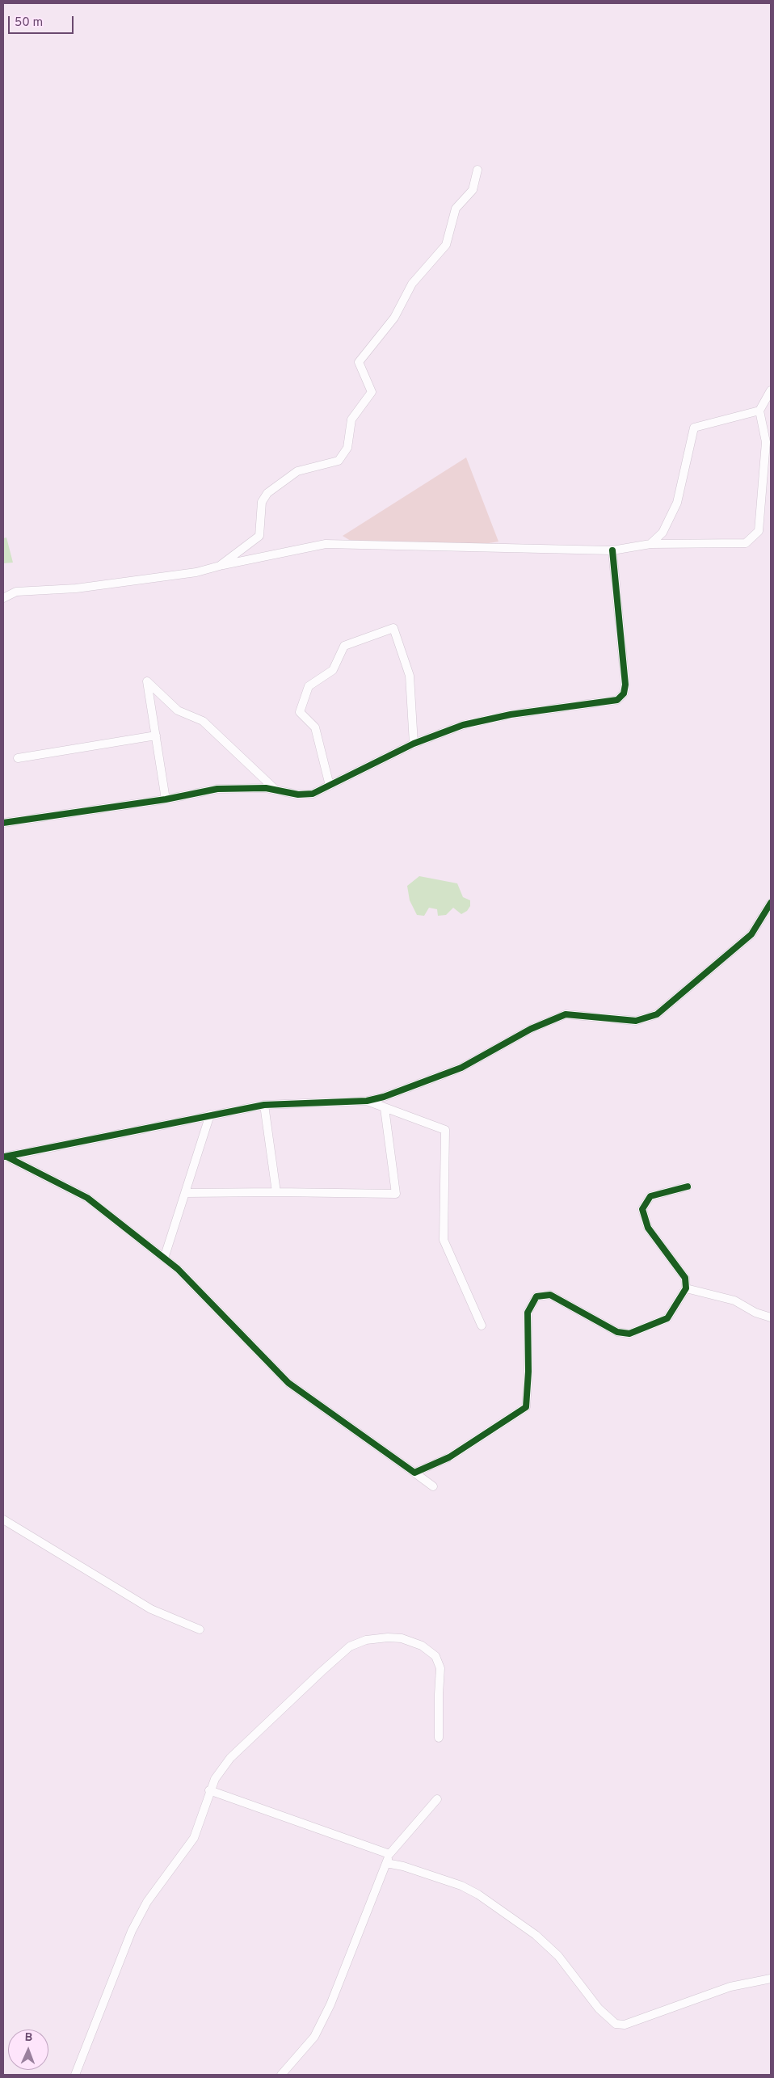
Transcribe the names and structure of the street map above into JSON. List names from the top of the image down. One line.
{"scale_bar":"50 m","north":"top"}
